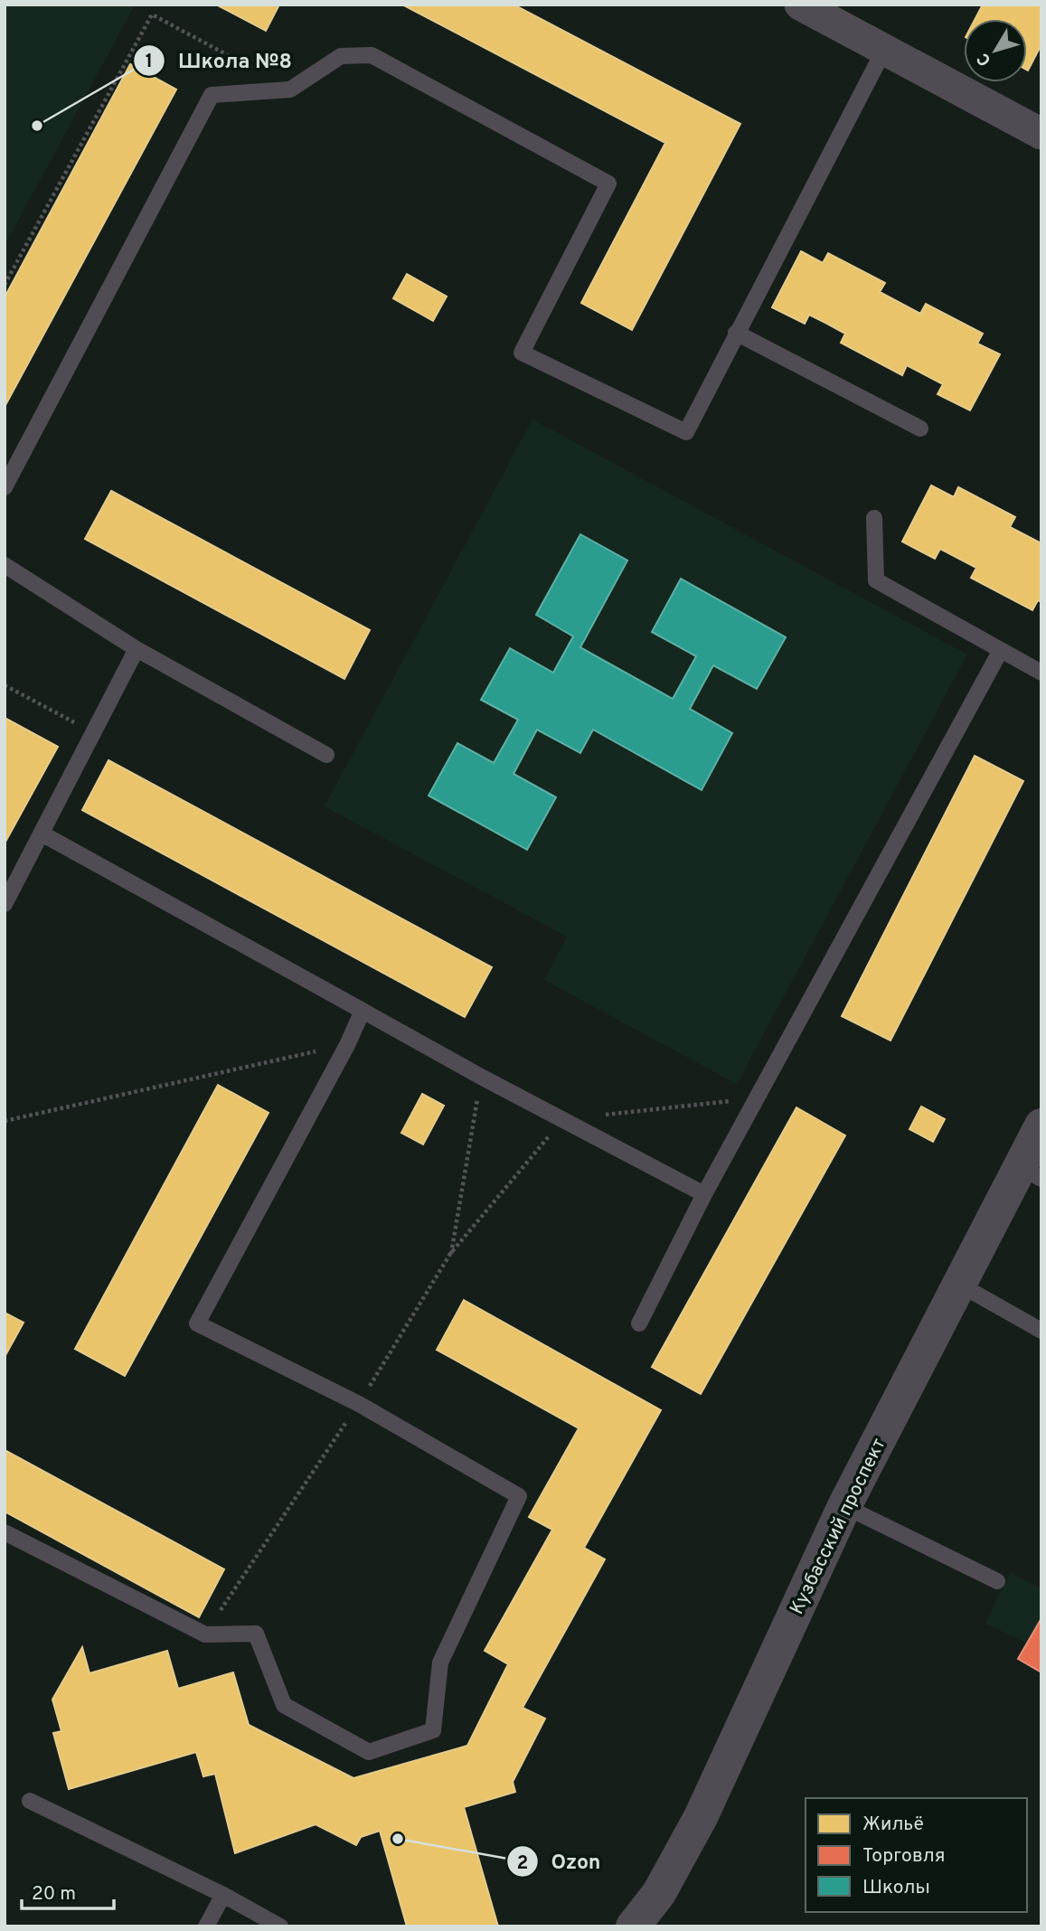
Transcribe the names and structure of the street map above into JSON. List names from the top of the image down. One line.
{"streets":{"street":["Кузбасский проспект"]},"places":["Школа №8","Ozon"],"legend":["Жильё","Торговля","Школы"],"scale_bar":"20 m","north":"bottom left"}
